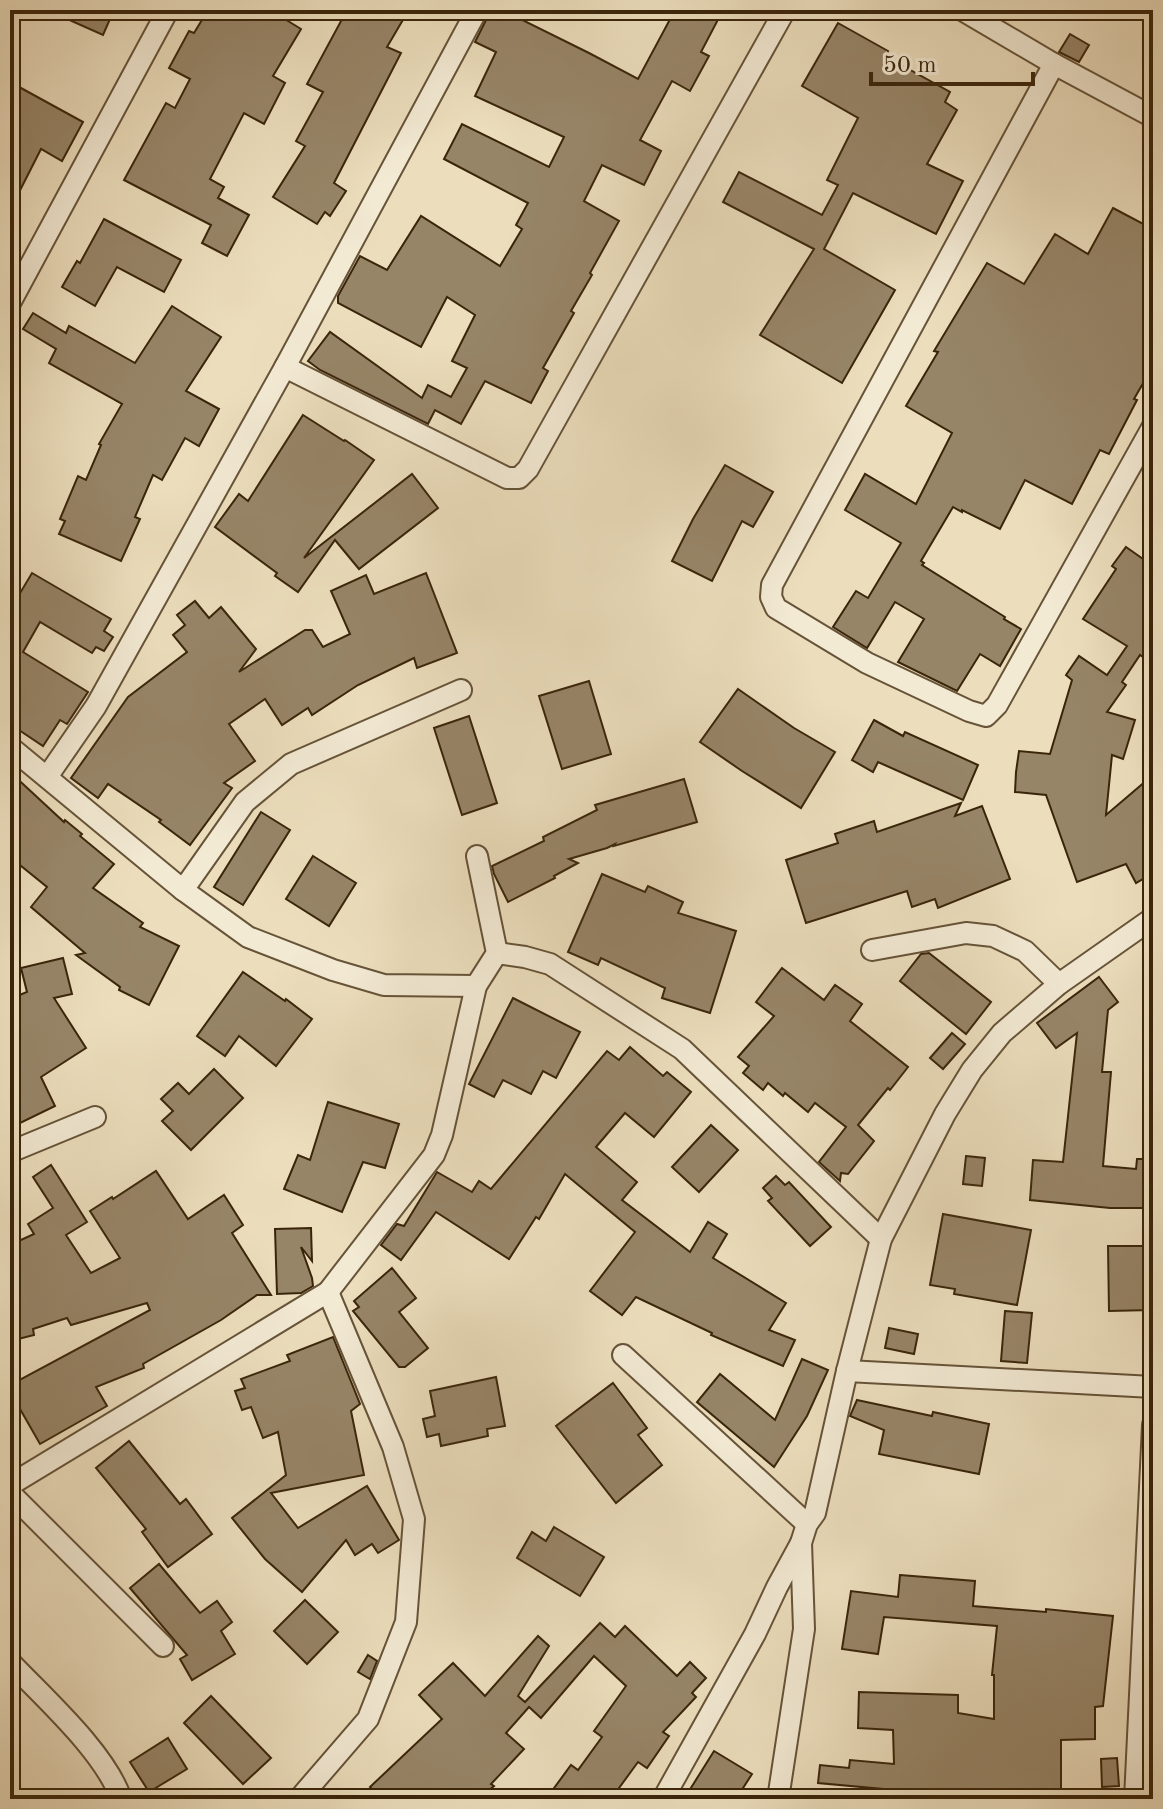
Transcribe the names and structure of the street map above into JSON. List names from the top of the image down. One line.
{"scale_bar":"50 m"}
